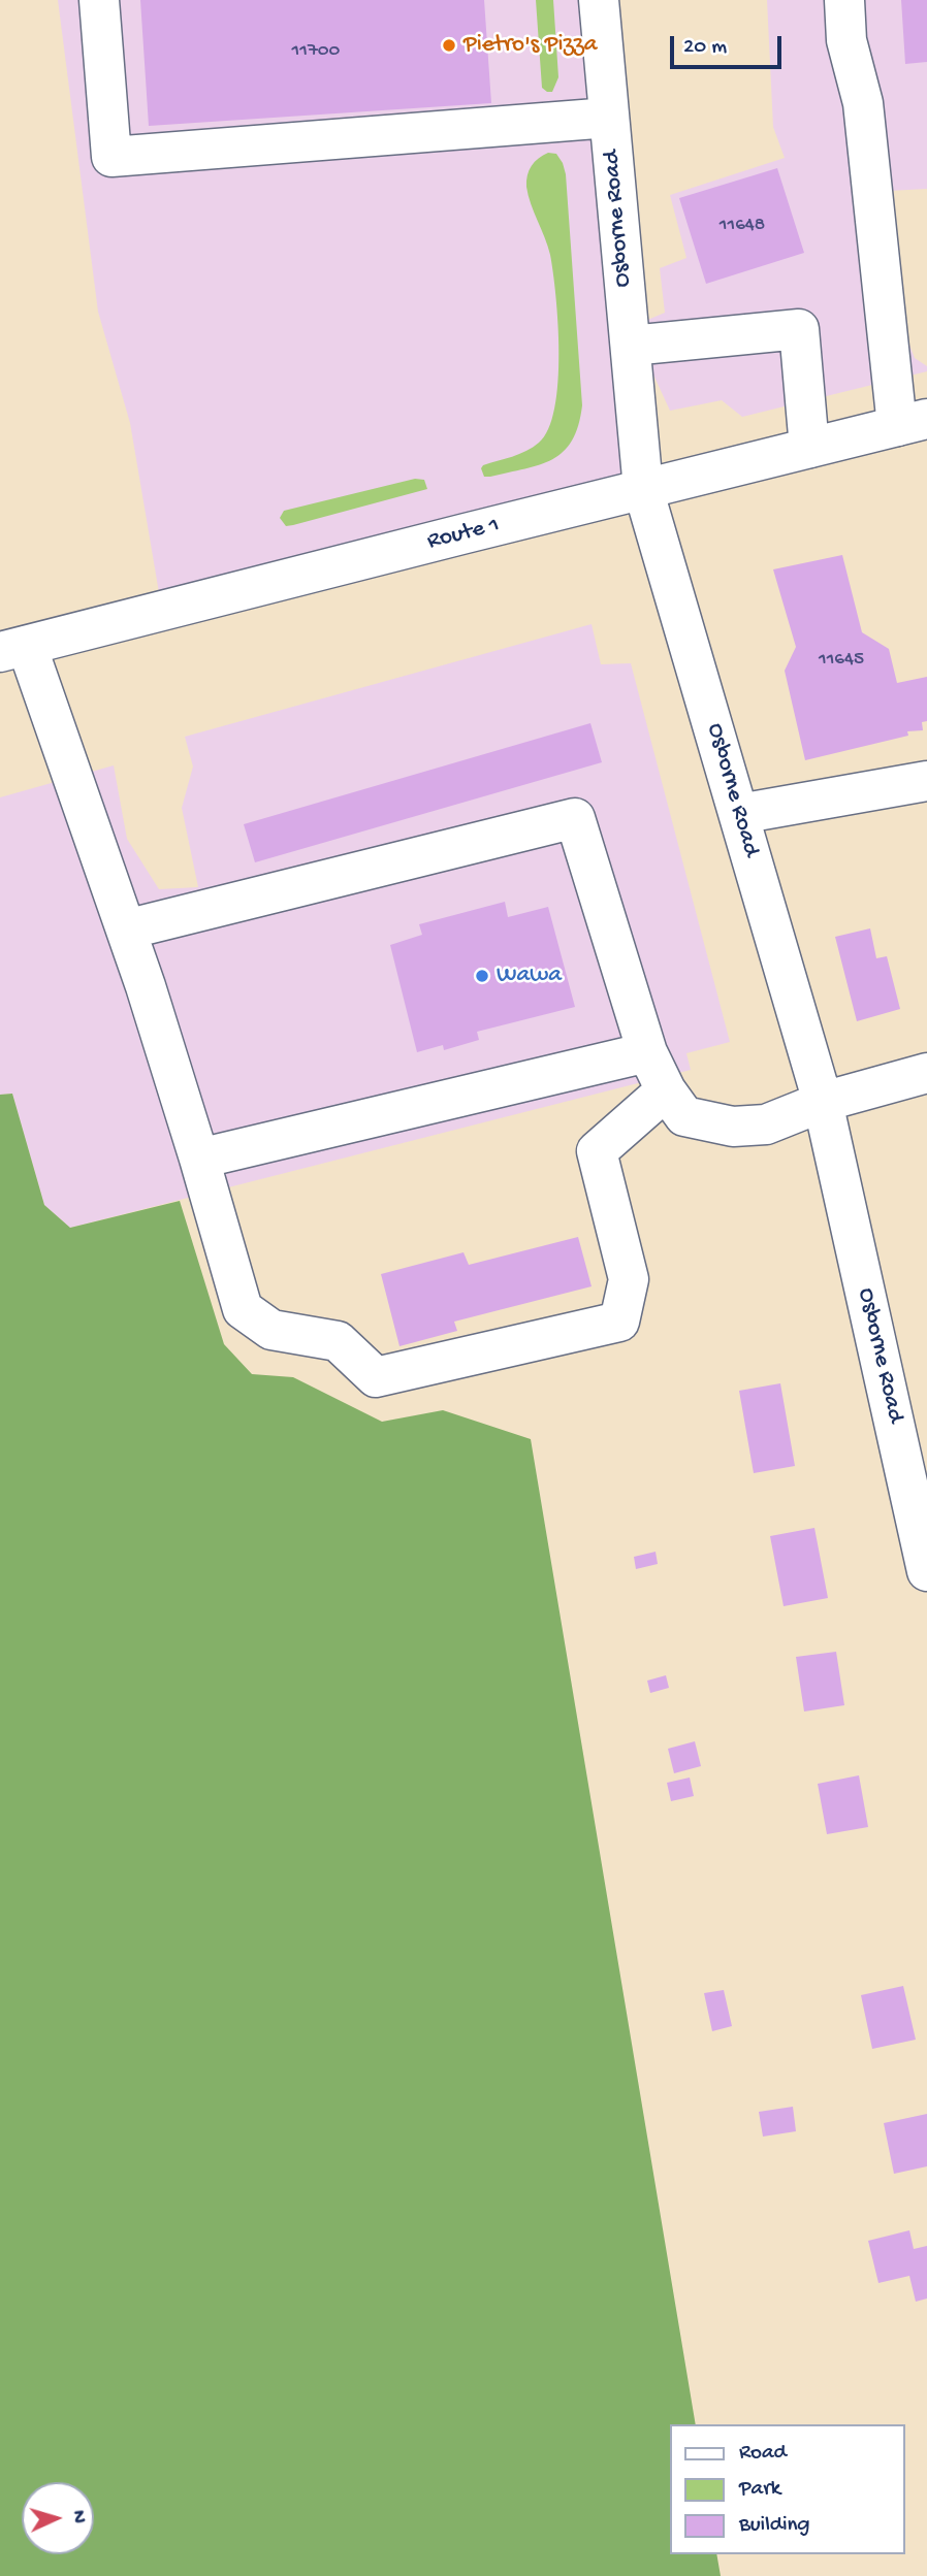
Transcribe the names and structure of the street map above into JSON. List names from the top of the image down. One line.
{"streets":{"street":["Osborne Road","Route 1"]},"crossings":[["Osborne Road","Route 1"]],"places":["Pietro's Pizza","Wawa"],"house_numbers":["11700","11648","11645"],"legend":["Road","Park","Building"],"scale_bar":"20 m","north":"right"}
